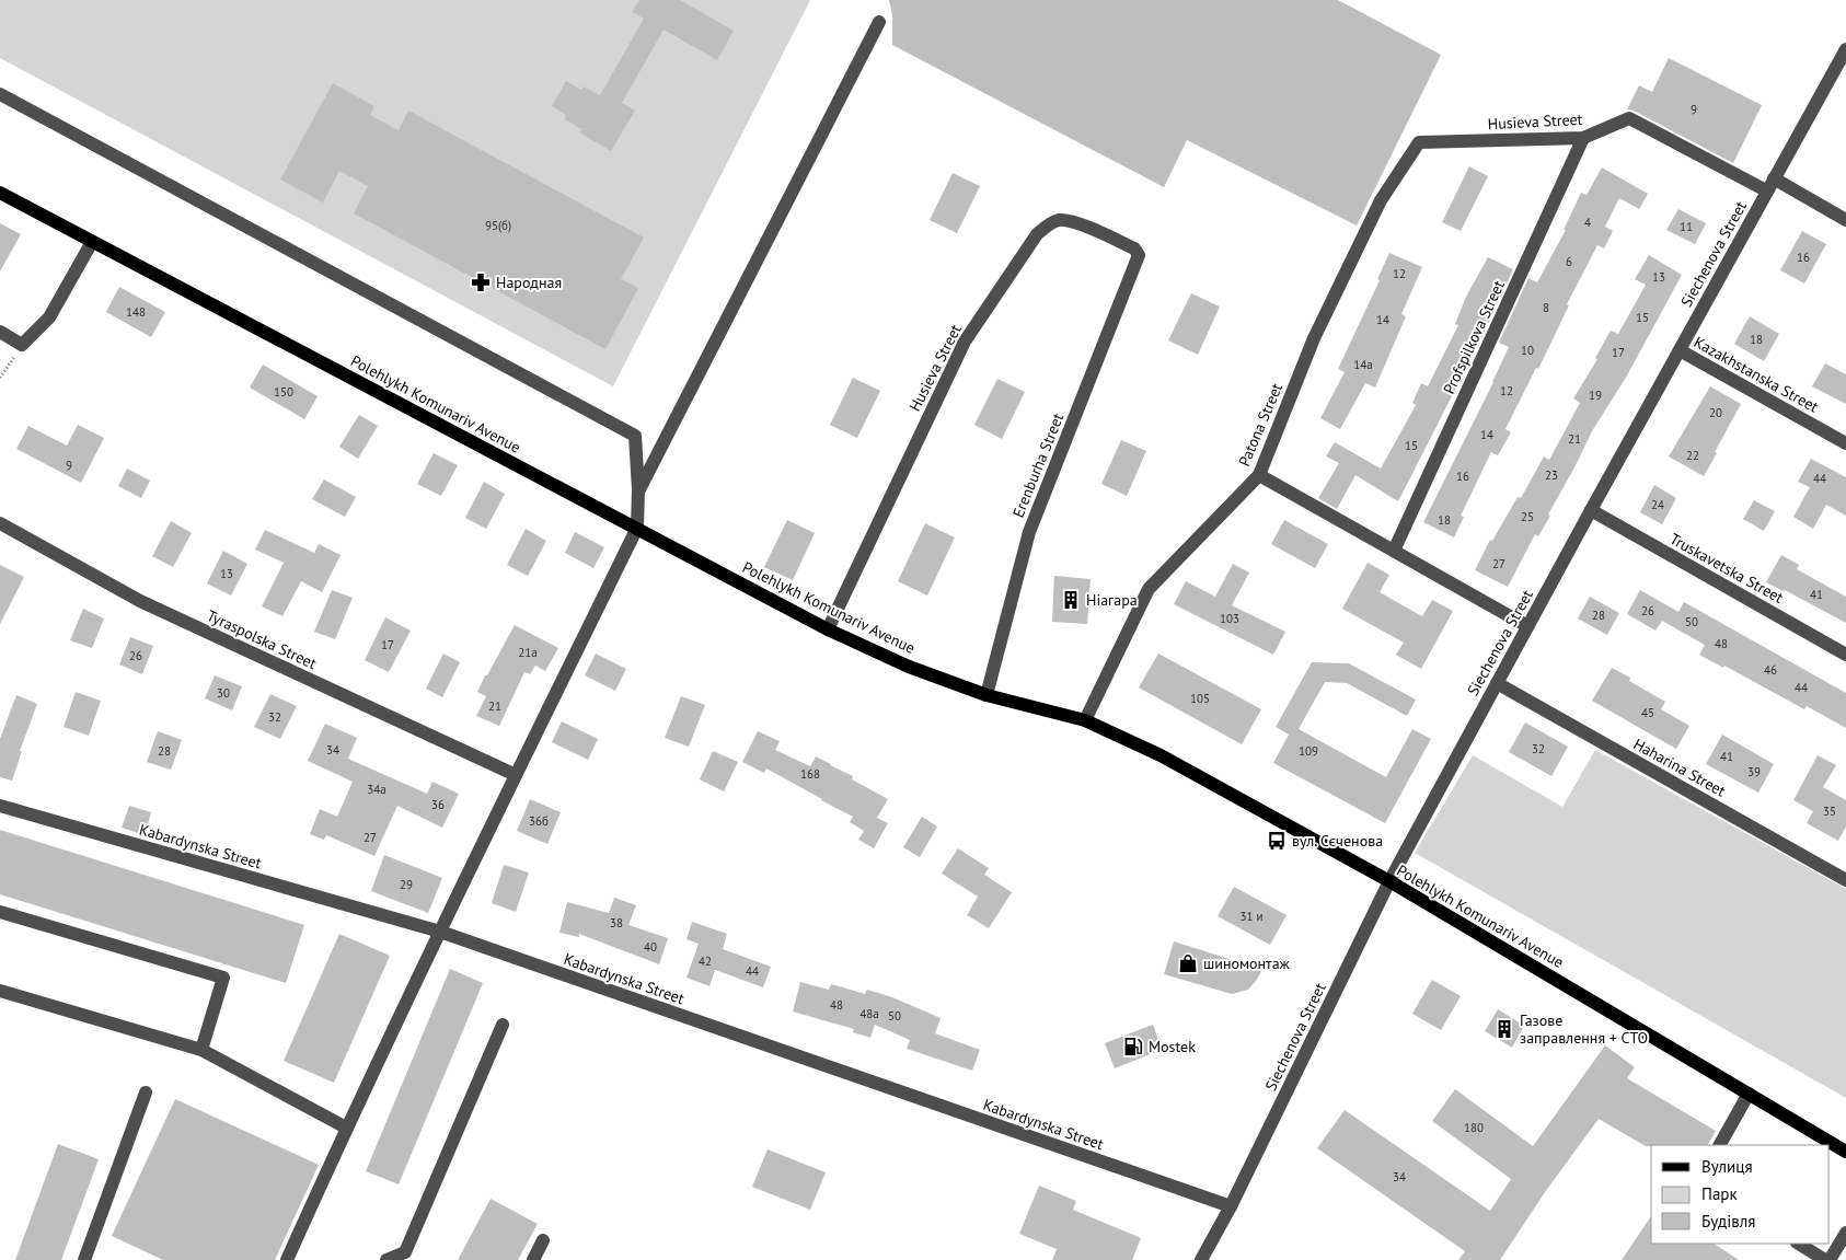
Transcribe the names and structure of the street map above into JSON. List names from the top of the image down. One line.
{"streets":{"main road":["Polehlykh Komunariv Avenue"],"street":["Husieva Street","Siechenova Street","Profspilkova Street","Kazakhstanska Street","Patona Street","Erenburha Street","Truskavetska Street","Tyraspolska Street","Haharina Street","Kabardynska Street"]},"crossings":[["Husieva Street","Siechenova Street"],["Husieva Street","Profspilkova Street"],["Husieva Street","Polehlykh Komunariv Avenue"],["Husieva Street","Patona Street"],["Husieva Street","Erenburha Street"],["Siechenova Street","Kazakhstanska Street"],["Siechenova Street","Polehlykh Komunariv Avenue"],["Siechenova Street","Truskavetska Street"],["Siechenova Street","Haharina Street"],["Siechenova Street","Kabardynska Street"],["Polehlykh Komunariv Avenue","Patona Street"],["Polehlykh Komunariv Avenue","Erenburha Street"]],"places":{"pharmacy":["Народная"],"building":["Ніагара","Газове заправлення + СТО"],"bus stop":["вул. Сєченова"],"shop":["шиномонтаж"],"fuel station":["Mostek"]},"house_numbers":["9","4","95(б)","11","16","6","12","13","8","148","15","14","18","10","17","14а","12","150","19","20","14","21","15","22","9","23","16","44","24","25","18","27","13","41","26","28","103","50","48","17","21а","26","46","44","30","105","21","45","32","32","34","28","109","41","39","168","34а","36","35","36б","27","29","31 и","38","40","42","44","48","48а","50","180","34"],"legend":["Вулиця","Парк","Будівля"]}
